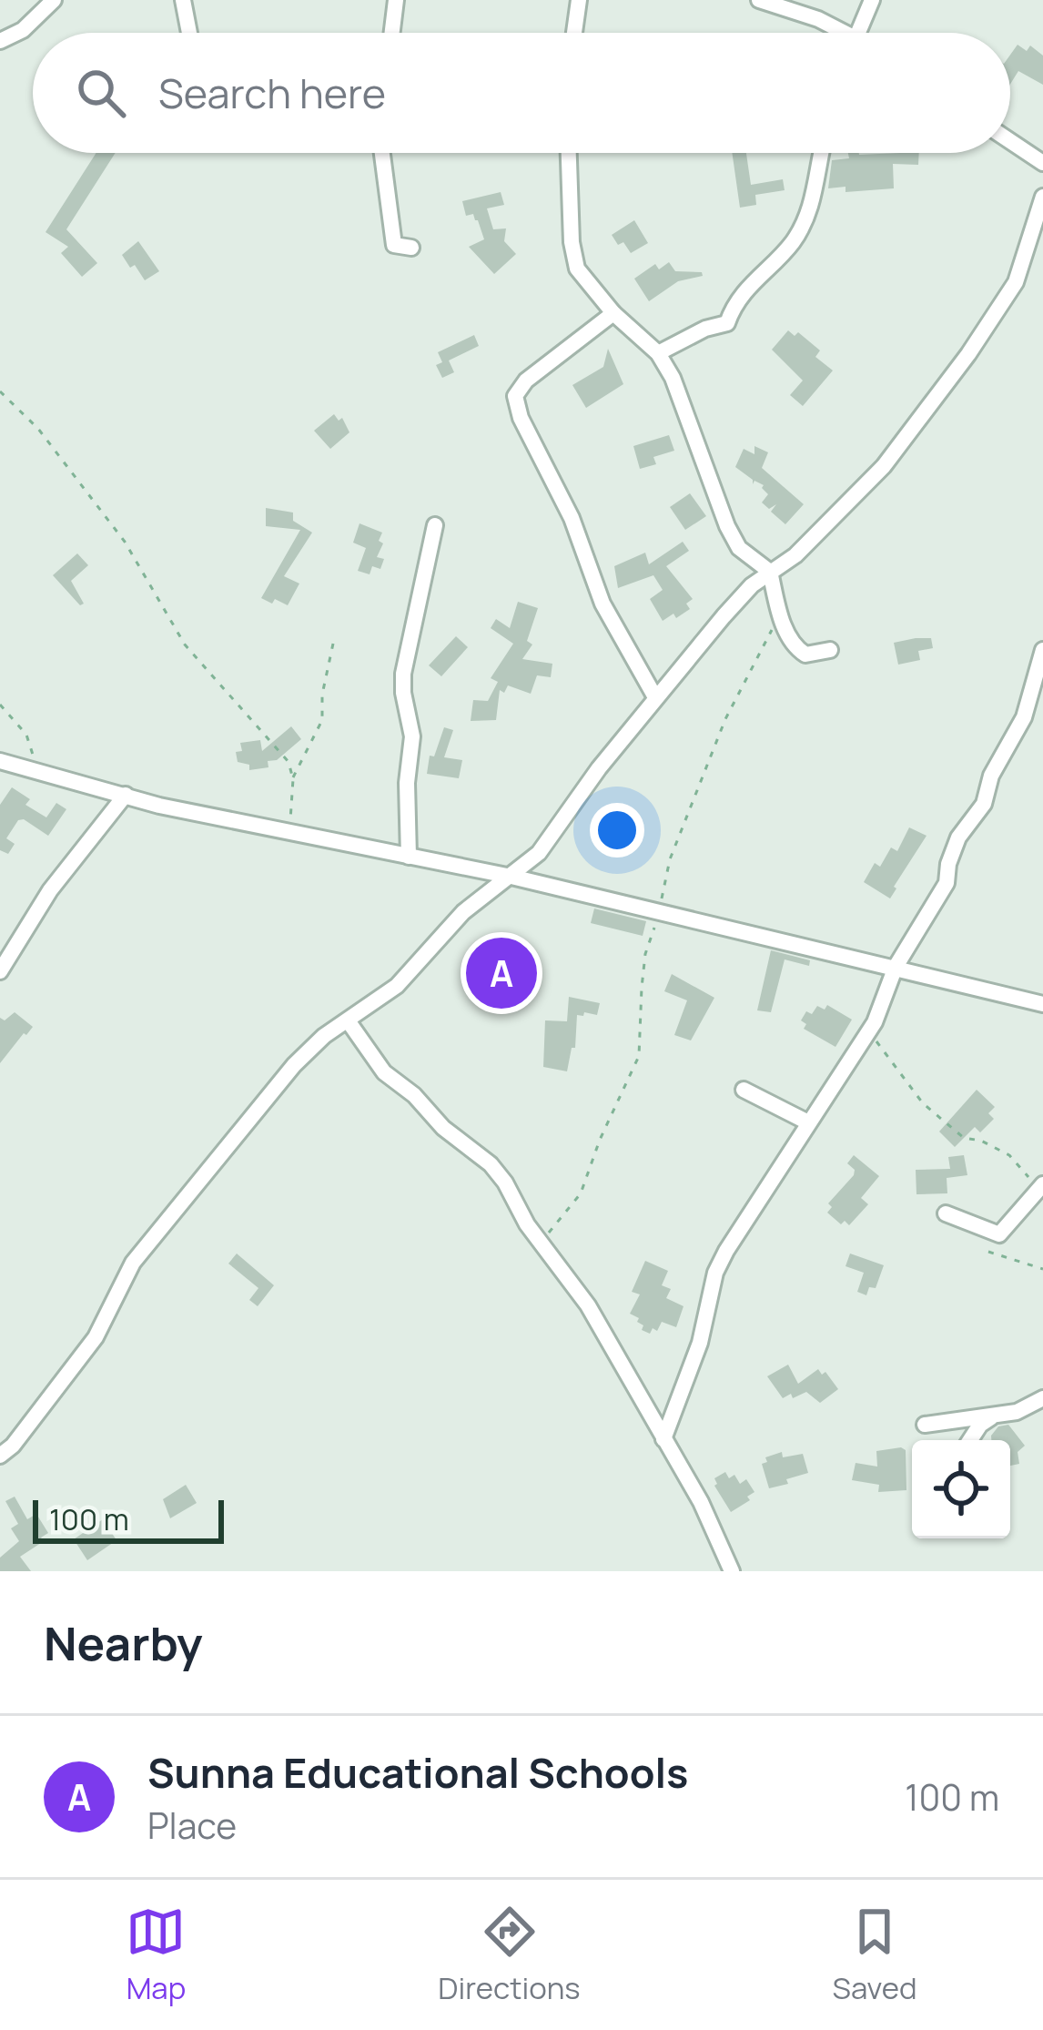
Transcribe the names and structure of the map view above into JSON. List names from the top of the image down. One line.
{"scale_bar":"100 m","page":{"search":"Search here","pins":"A","scale":"100 m","heading":"Nearby","list":[{"mark":"A","name":"Sunna Educational Schools","note":"Place","value":"100 m"}],"nav":["Map","Directions","Saved"]}}
